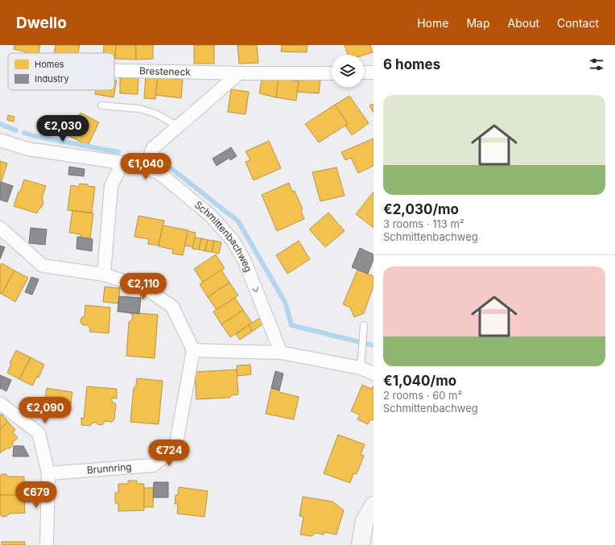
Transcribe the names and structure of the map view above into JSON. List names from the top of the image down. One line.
{"streets":{"street":["Bresteneck","Schmittenbachweg","Brunnring"]},"legend":["Homes","Industry"],"page":{"header":"Dwello","nav":["Home","Map","About","Contact"],"heading":"6 homes","list":[{"name":"€2,030/mo","note":"3 rooms · 113 m² · Schmittenbachweg"},{"name":"€1,040/mo","note":"2 rooms · 60 m² · Schmittenbachweg"}],"price":["€2,030","€1,040","€2,110","€2,090","€724","€679"]}}
